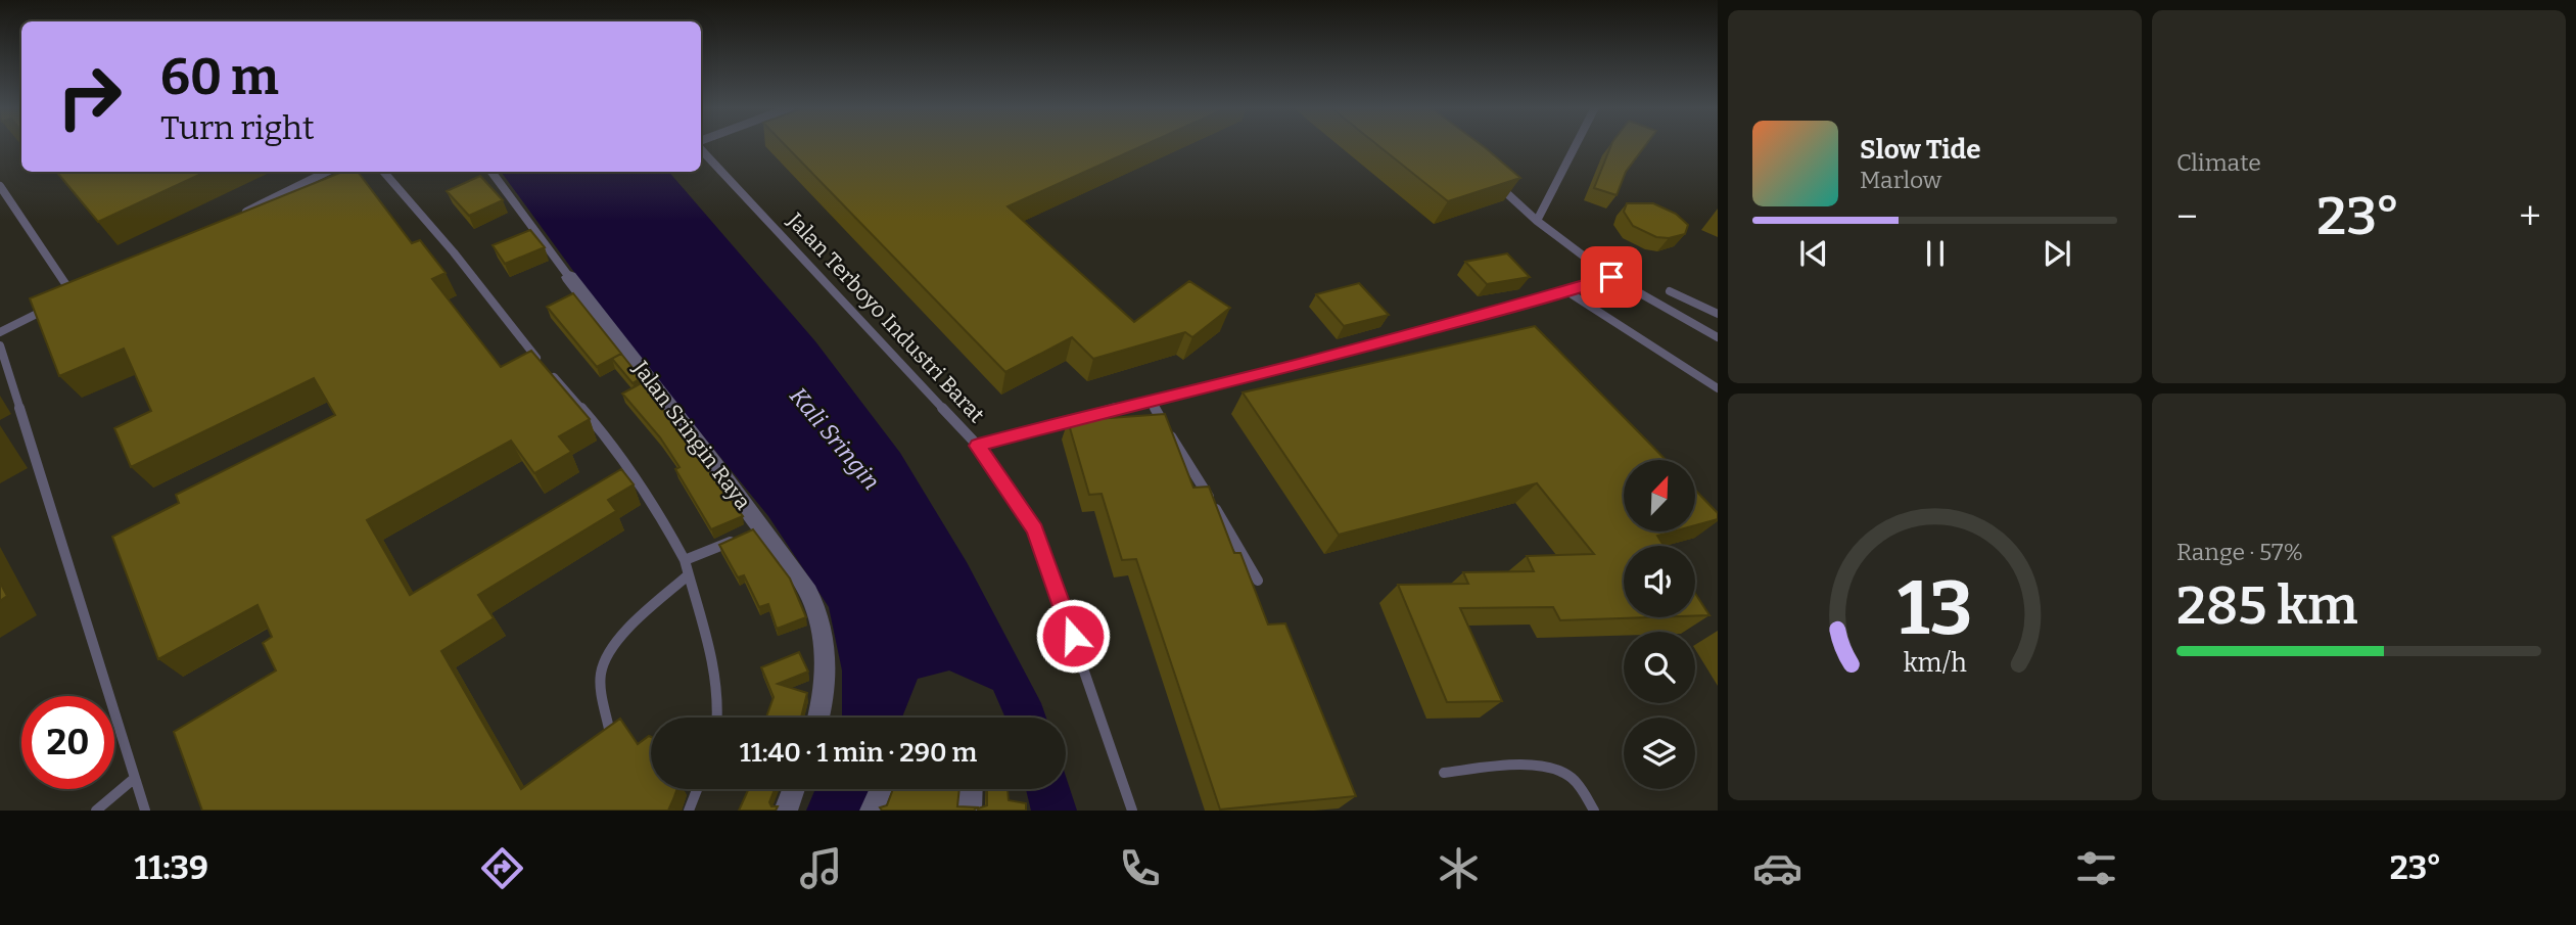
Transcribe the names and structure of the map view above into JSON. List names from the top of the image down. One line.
{"streets":{"street":["Jalan Sringin Raya"],"lane":["Jalan Terboyo Industri Barat"]},"water":["Kali Sringin"],"north":"top right","page":{"tile":["Climate",["Range · 57%","285 km"]],"turn":["60 m","Turn right"],"song":["Slow Tide","Marlow"],"heat":["−","23°","+"],"limit":"20","trip":"11:40 · 1 min · 290 m","tabs":["11:39","23°"],"gauge":["13","km/h"]}}
